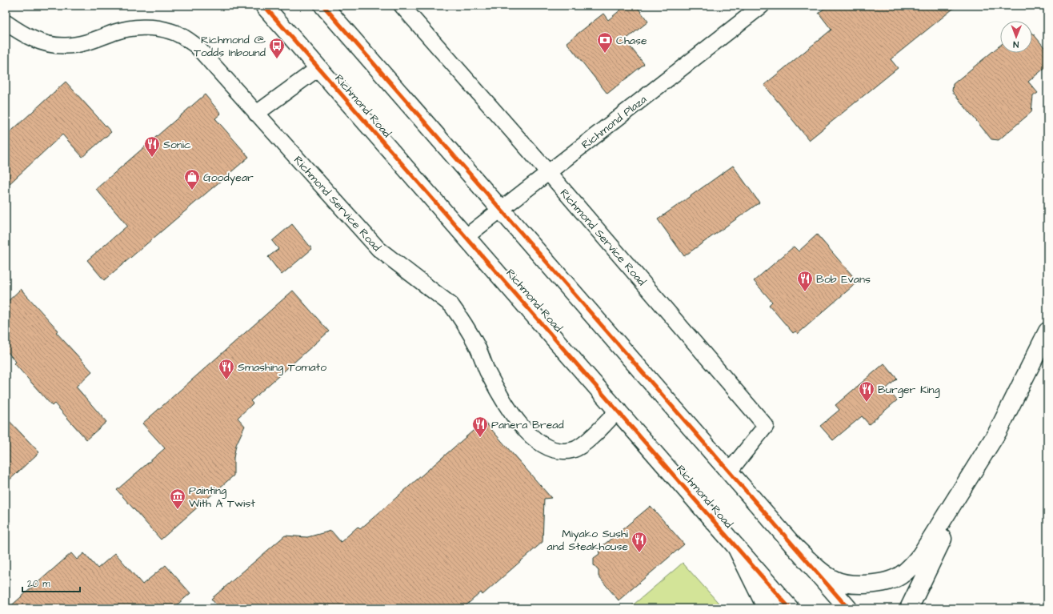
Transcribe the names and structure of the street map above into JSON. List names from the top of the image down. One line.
{"streets":{"highway":["Richmond Road"],"street":["Richmond Plaza","Richmond Service Road"]},"crossings":[["Richmond Road","Richmond Plaza"],["Richmond Road","Richmond Service Road"],["Richmond Plaza","Richmond Service Road"]],"places":{"bank":["Chase"],"bus stop":["Richmond @ Todds Inbound"],"restaurant":["Sonic","Bob Evans","Smashing Tomato","Burger King","Panera Bread","Miyako Sushi and Steakhouse"],"shop":["Goodyear"],"museum":["Painting With A Twist"]},"scale_bar":"20 m","north":"bottom"}
